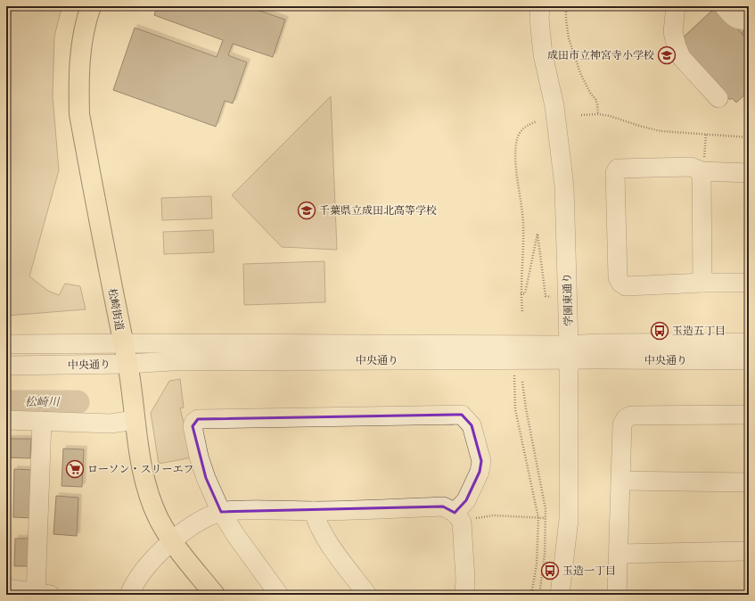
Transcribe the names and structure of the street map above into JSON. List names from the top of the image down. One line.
{"streets":{"main road":["松崎街道"],"street":["学園東通り","中央通り"]},"crossings":[["学園東通り","中央通り"],["松崎街道","中央通り"]],"water":["松崎川"],"places":{"school or university":["成田市立神宮寺小学校","千葉県立成田北高等学校"],"bus stop":["玉造五丁目","玉造一丁目"],"supermarket":["ローソン・スリーエフ"]}}
